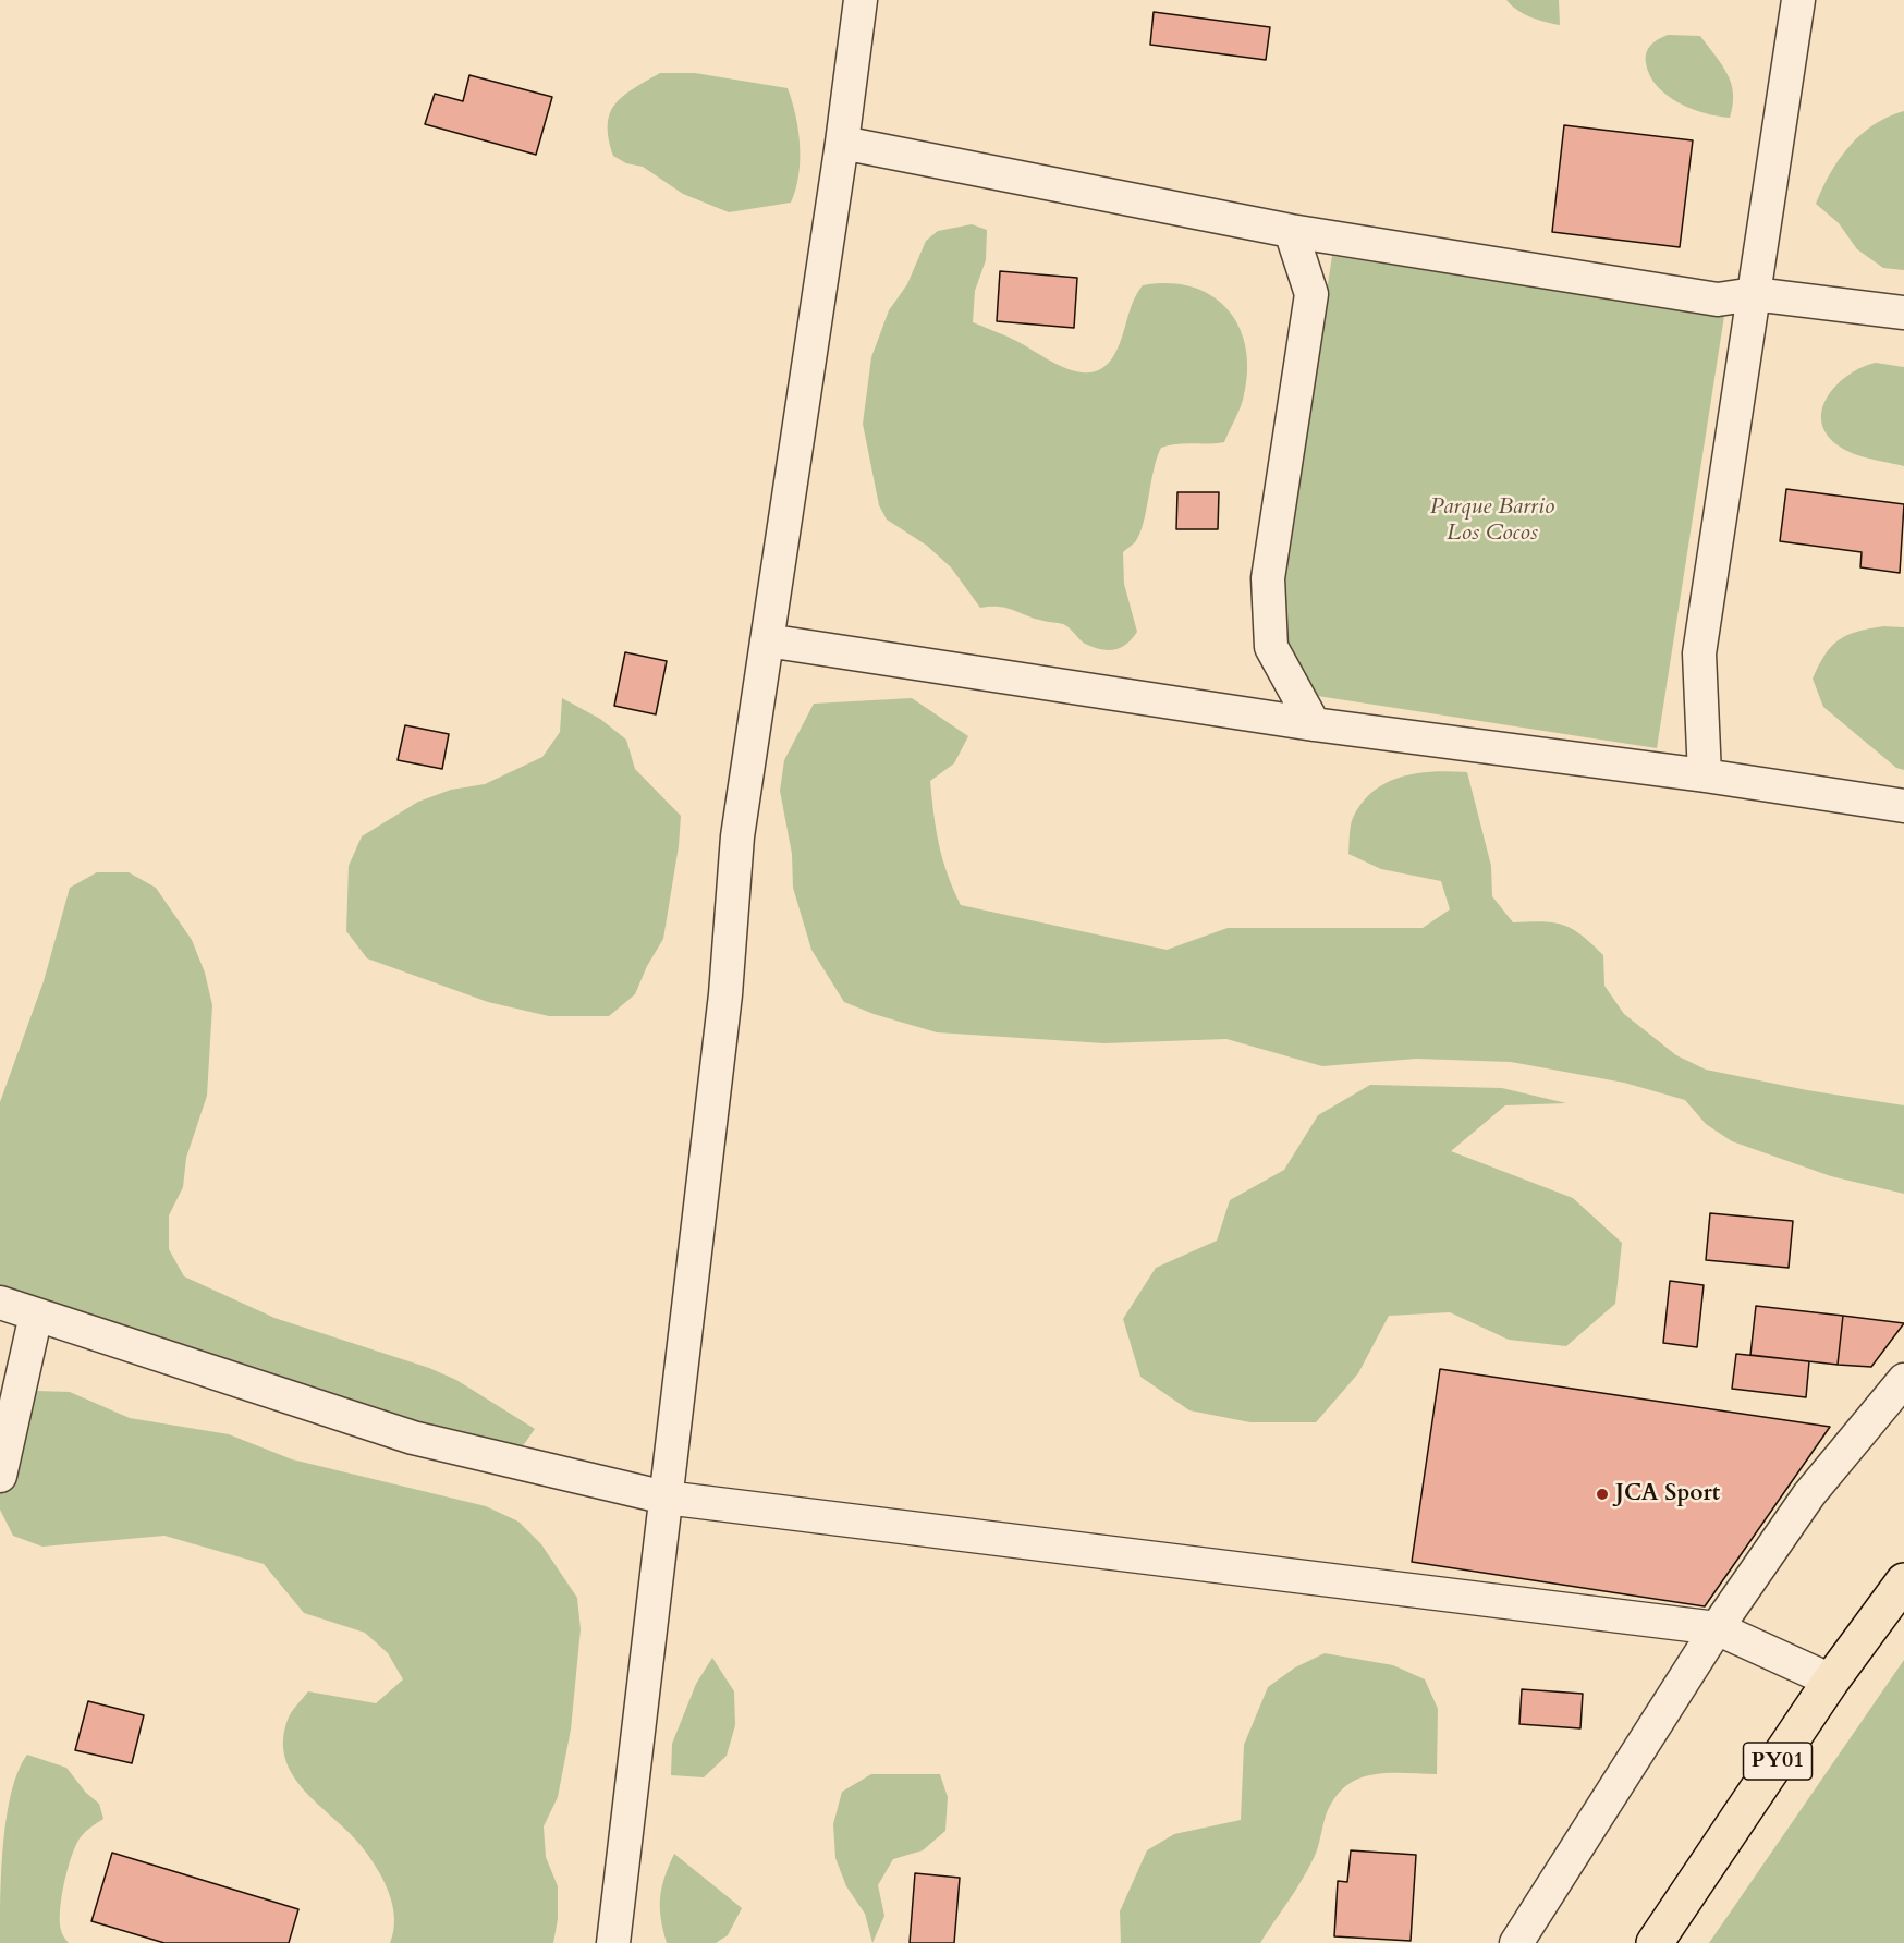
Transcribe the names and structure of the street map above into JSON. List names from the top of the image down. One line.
{"streets":{"highway":["PY01"]},"parks":["Parque Barrio Los Cocos"],"places":["JCA Sport"]}
